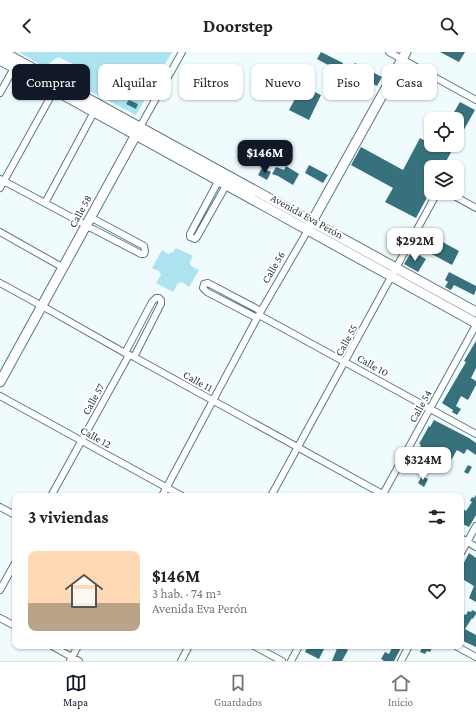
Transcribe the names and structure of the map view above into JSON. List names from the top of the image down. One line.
{"streets":{"main road":["Calle 58","Avenida Eva Perón","Calle 56"],"street":["Calle 55","Calle 10","Calle 11","Calle 57","Calle 54","Calle 12"]},"crossings":[["Calle 58","Avenida Eva Perón"],["Calle 58","Calle 11"],["Avenida Eva Perón","Calle 56"],["Avenida Eva Perón","Calle 55"],["Avenida Eva Perón","Calle 54"],["Calle 56","Calle 10"],["Calle 56","Calle 11"],["Calle 56","Calle 12"],["Calle 55","Calle 10"],["Calle 55","Calle 11"],["Calle 10","Calle 54"],["Calle 11","Calle 57"],["Calle 57","Calle 12"]],"page":{"header":"Doorstep","chip":["Comprar","Alquilar","Filtros","Nuevo","Piso","Casa"],"price":["$146M","$292M","$324M"],"heading":"3 viviendas","list":[{"name":"$146M","note":"3 hab. · 74 m² · Avenida Eva Perón"}],"tabs":["Mapa","Guardados","Inicio"]}}
